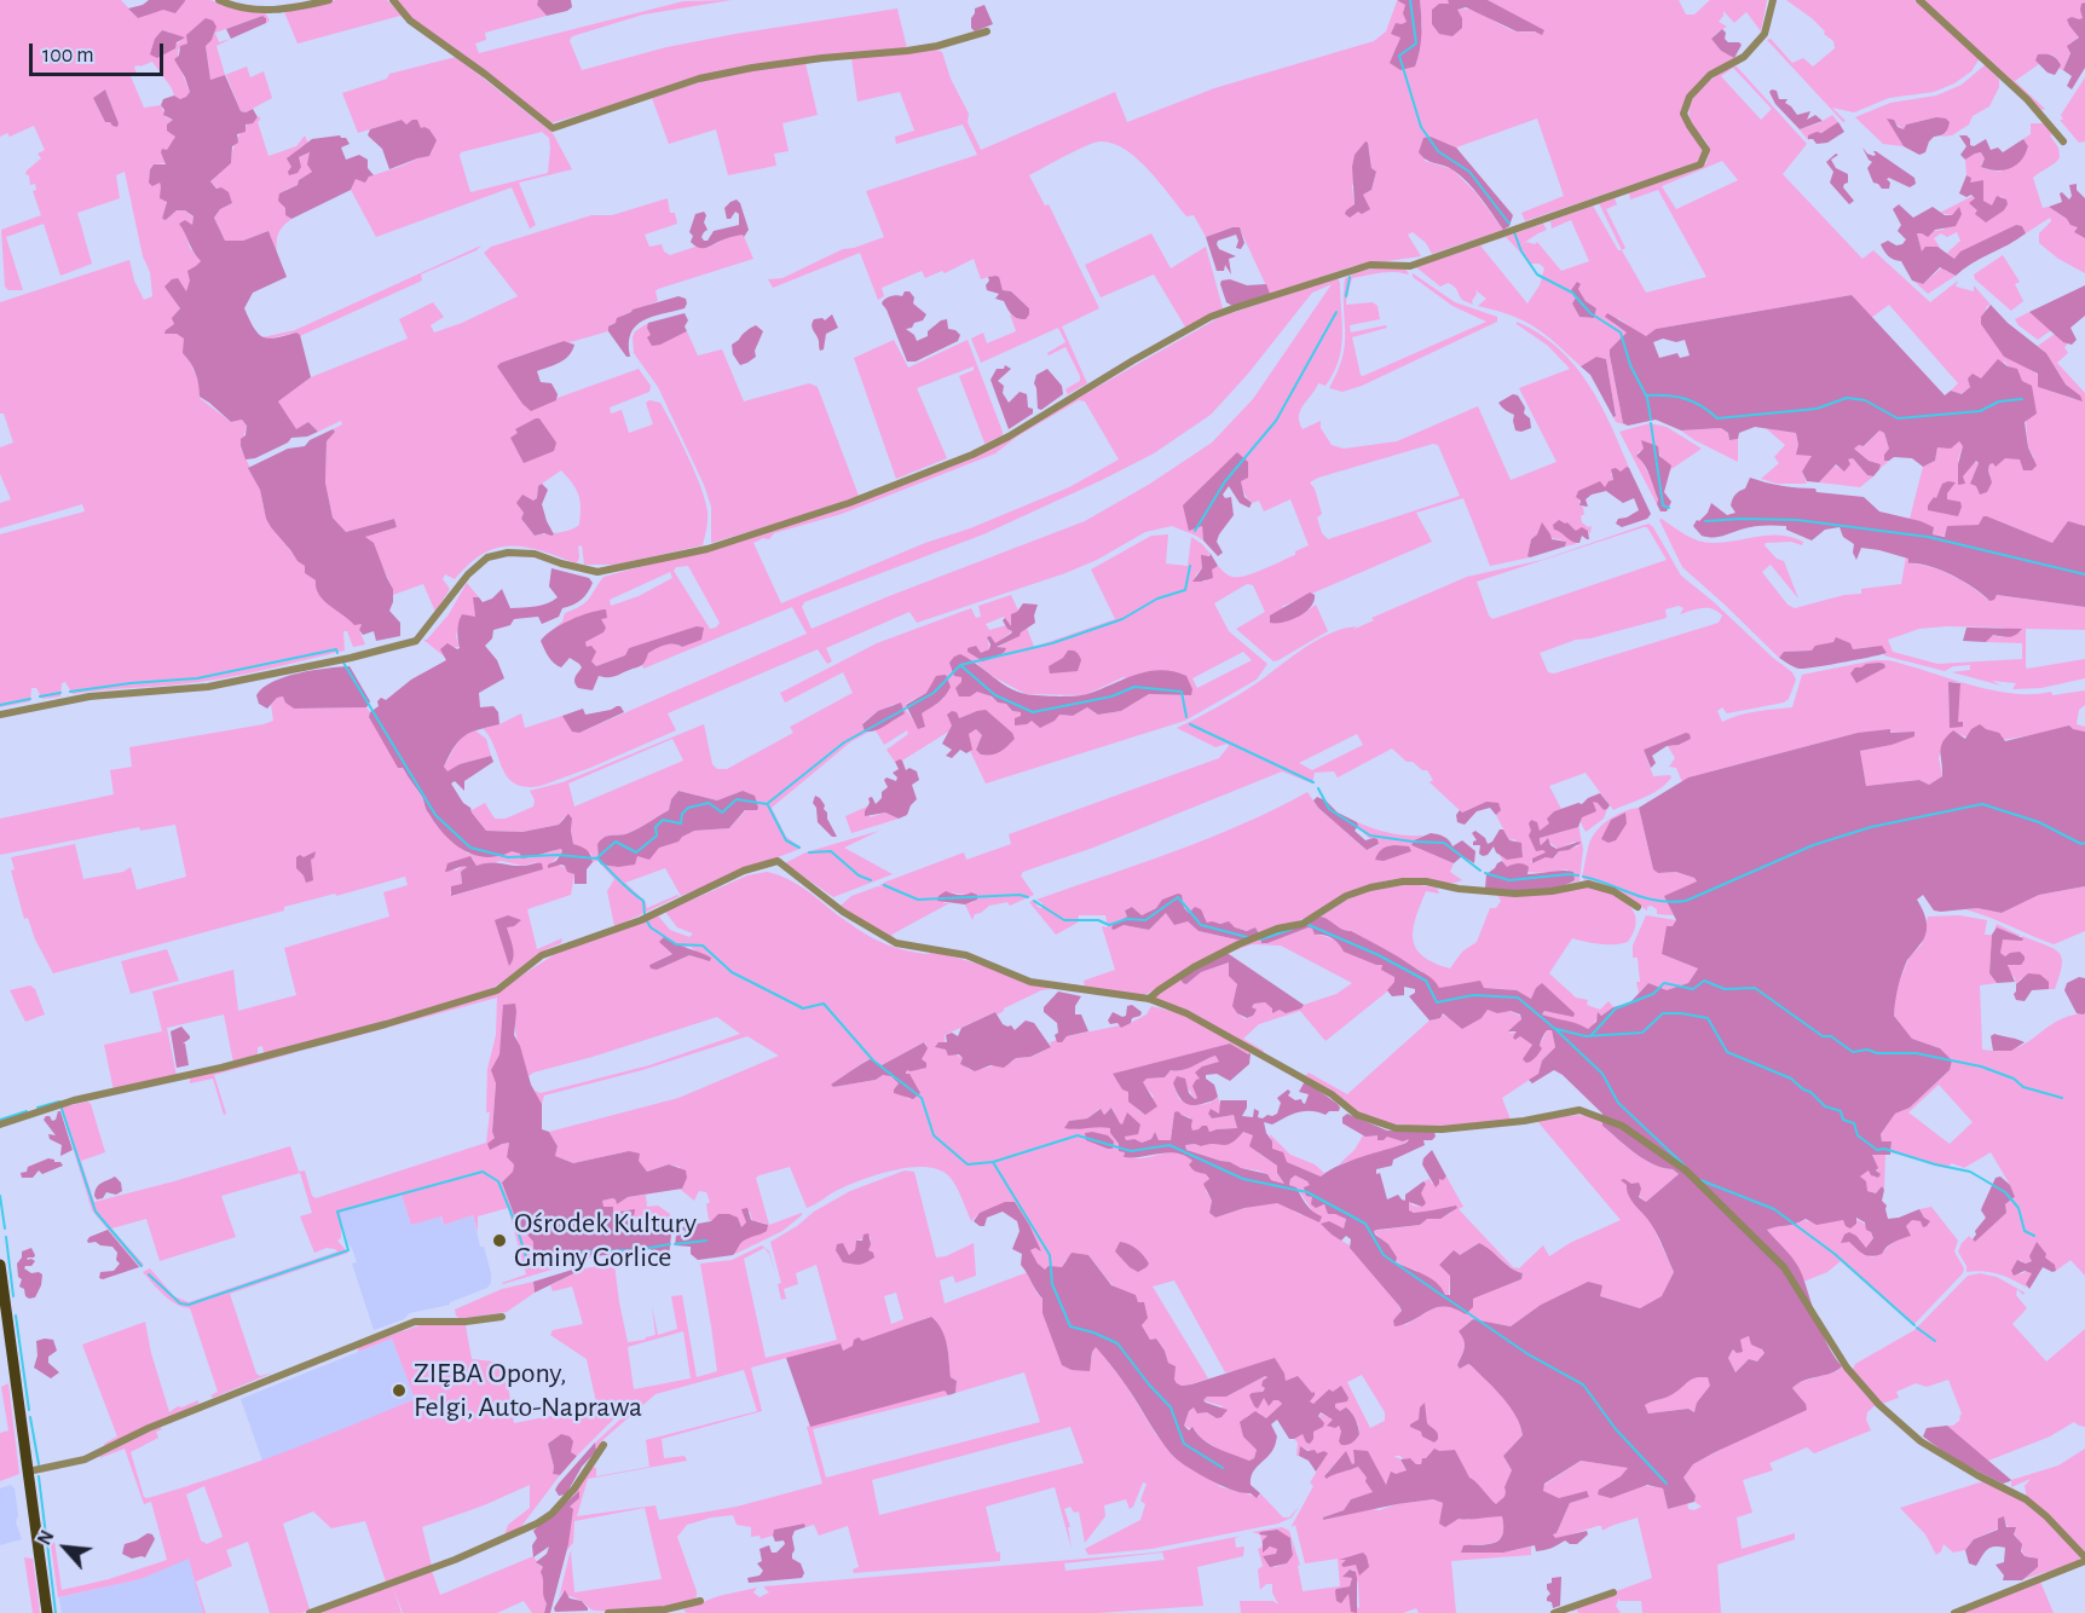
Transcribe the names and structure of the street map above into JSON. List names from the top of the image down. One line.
{"places":["Ośrodek Kultury Gminy Gorlice","ZIĘBA Opony, Felgi, Auto-Naprawa"],"scale_bar":"100 m","north":"top left"}
